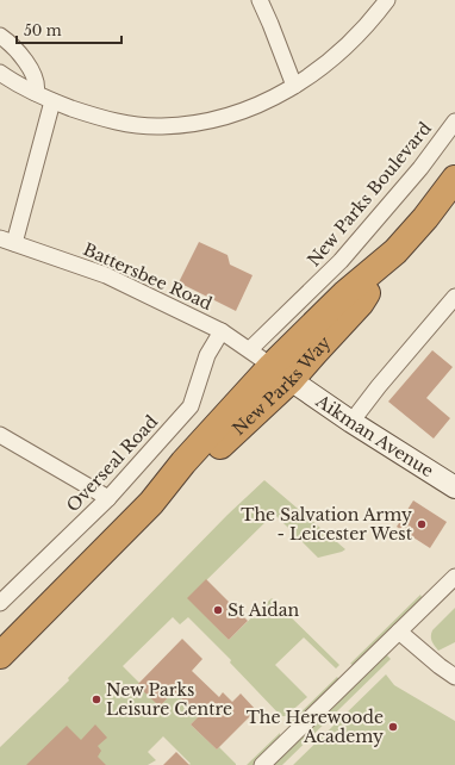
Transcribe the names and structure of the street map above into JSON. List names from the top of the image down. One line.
{"streets":{"highway":["New Parks Way"],"street":["New Parks Boulevard","Battersbee Road","Aikman Avenue","Overseal Road"]},"crossings":[["New Parks Boulevard","Battersbee Road"],["Battersbee Road","New Parks Way"],["Battersbee Road","Aikman Avenue"],["Battersbee Road","Overseal Road"],["New Parks Way","Aikman Avenue"]],"places":["The Salvation Army - Leicester West","St Aidan","New Parks Leisure Centre","The Herewoode Academy"],"scale_bar":"50 m"}
